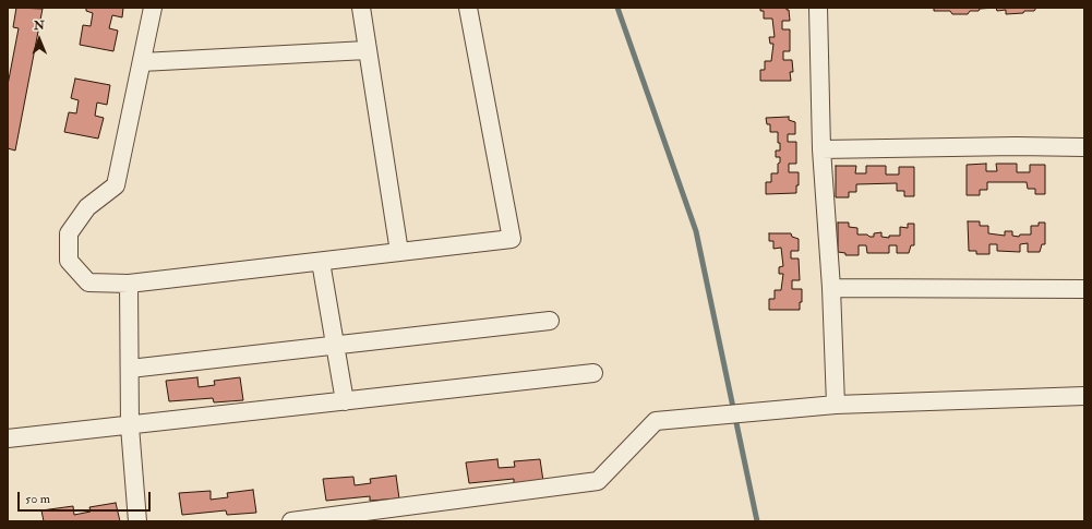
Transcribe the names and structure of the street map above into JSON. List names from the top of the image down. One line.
{"scale_bar":"50 m","north":"top"}
